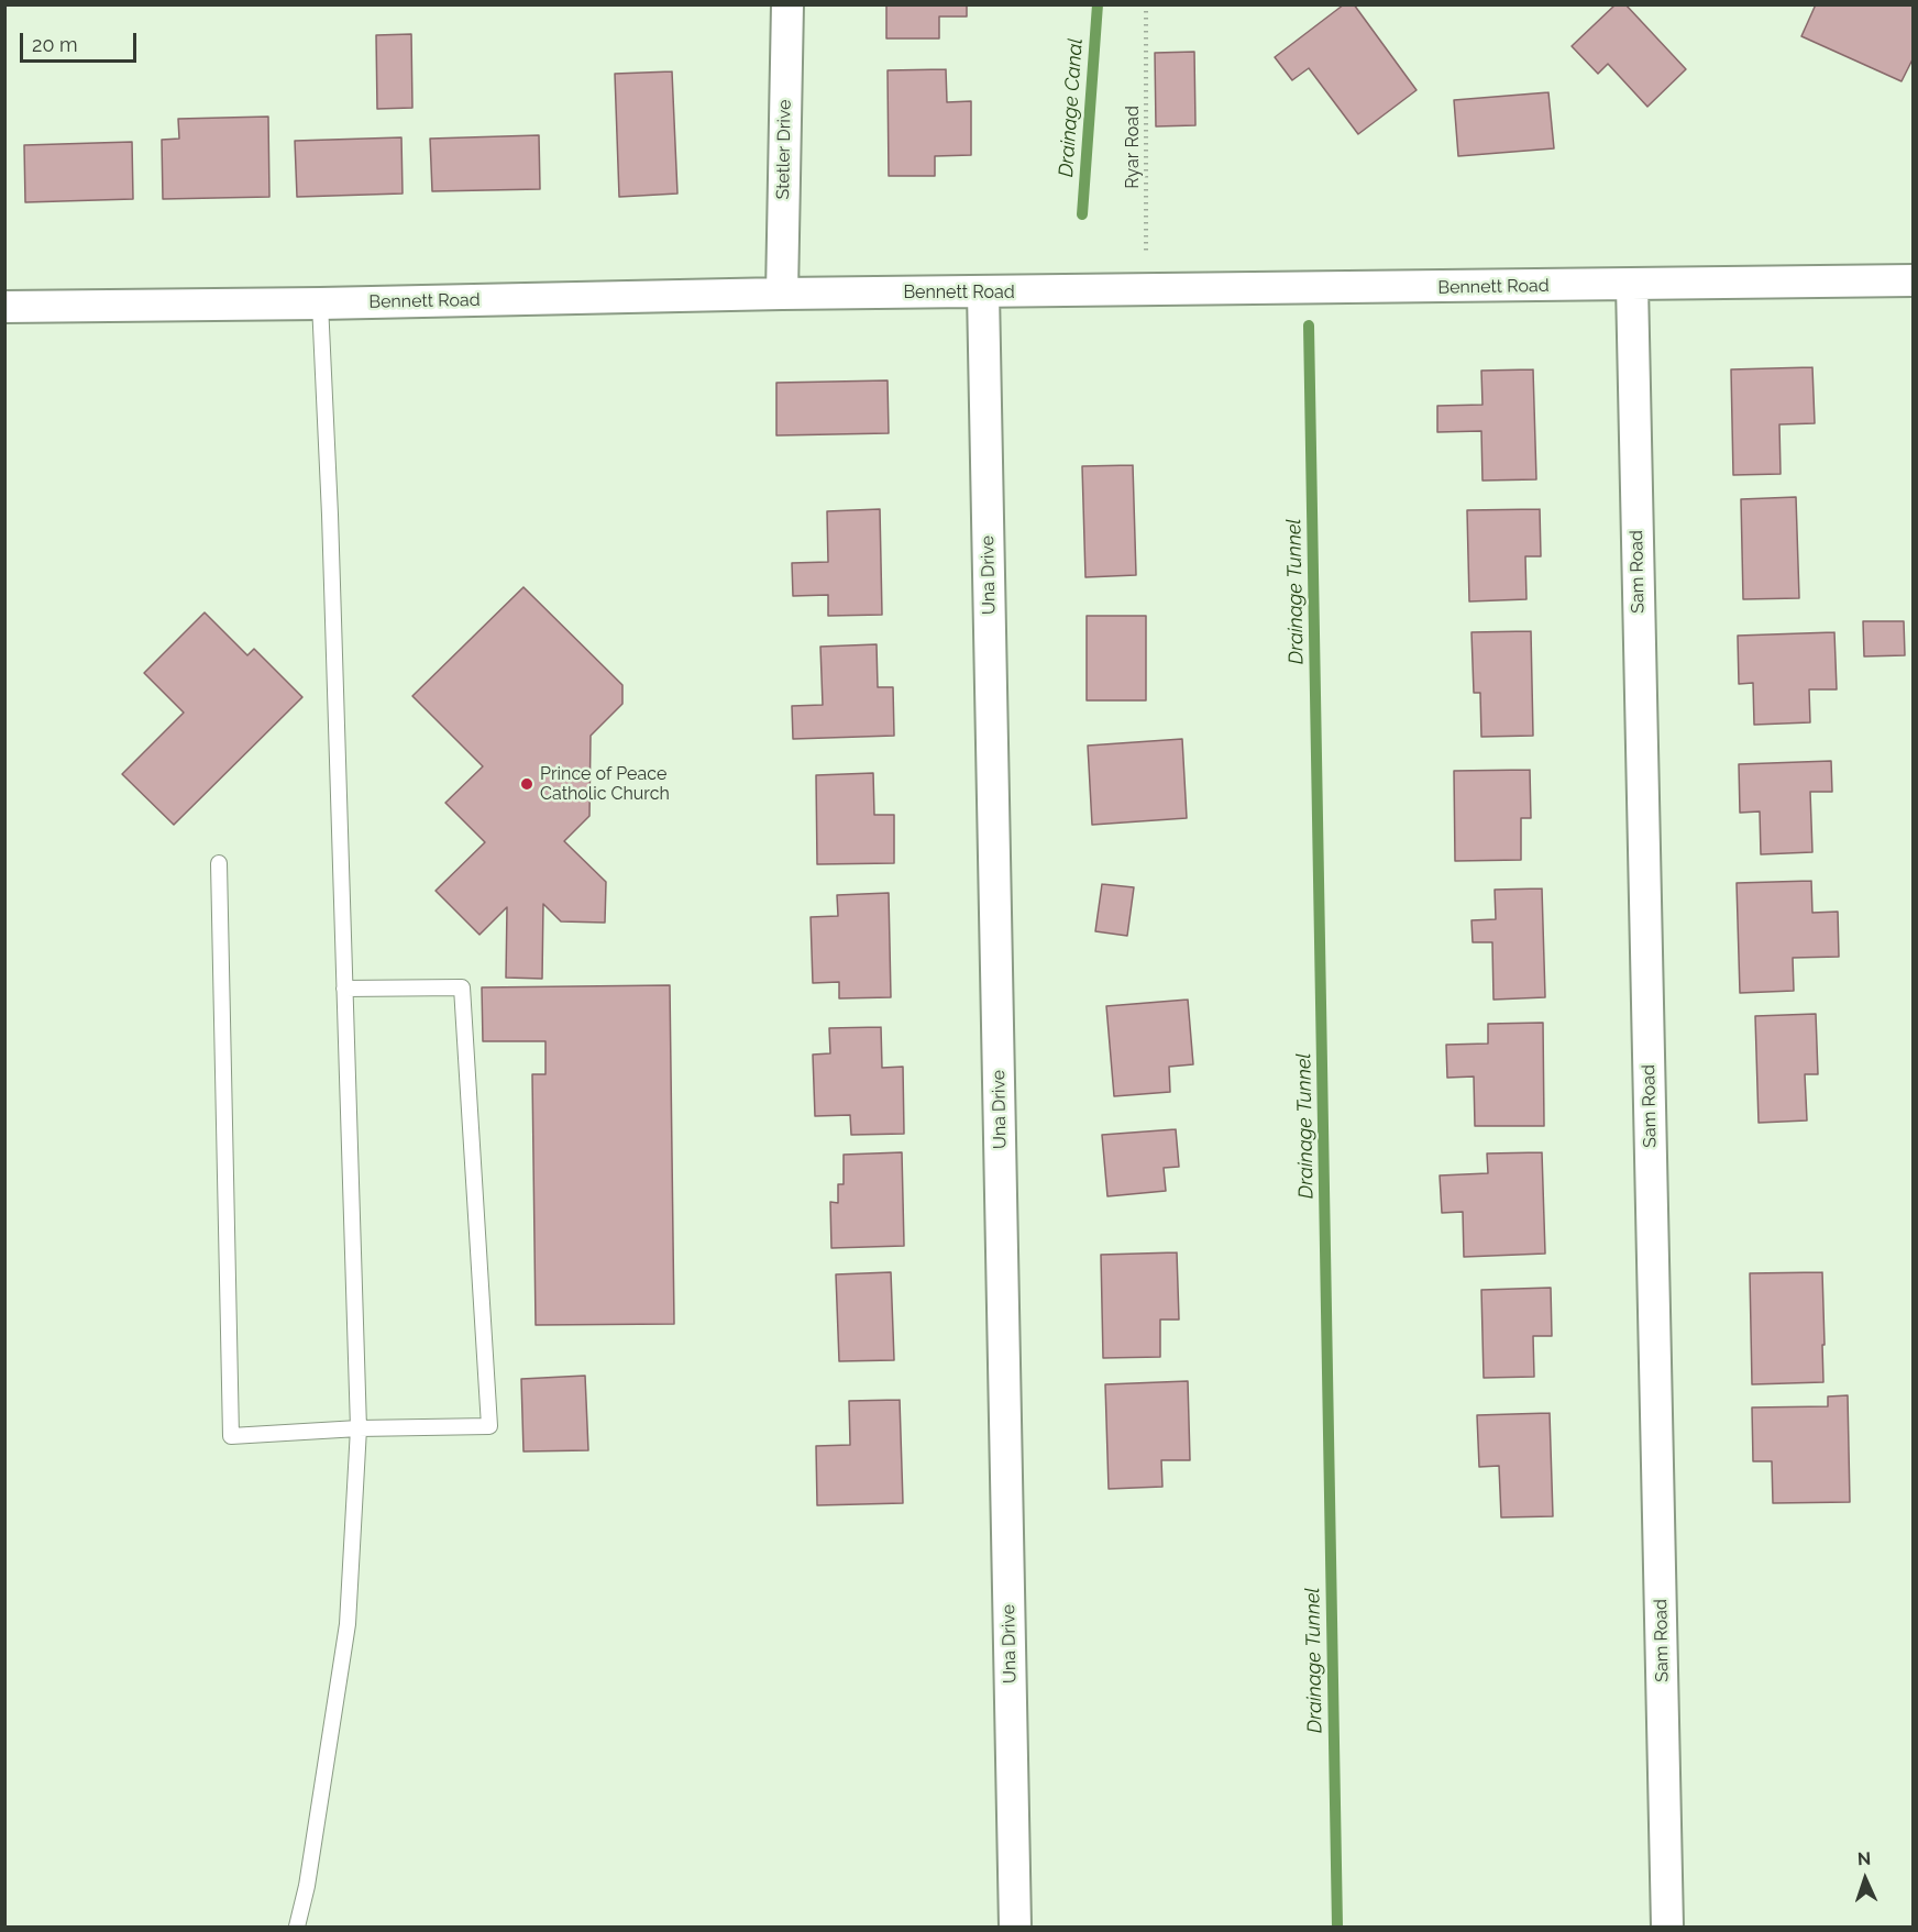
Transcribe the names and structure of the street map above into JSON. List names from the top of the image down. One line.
{"streets":{"street":["Stetler Drive","Bennett Road","Sam Road","Una Drive"],"path":["Ryar Road"]},"crossings":[["Ryar Road","Bennett Road"],["Stetler Drive","Bennett Road"],["Bennett Road","Sam Road"],["Bennett Road","Una Drive"]],"water":["Drainage Canal","Drainage Tunnel"],"places":["Prince of Peace Catholic Church"],"scale_bar":"20 m","north":"top"}
